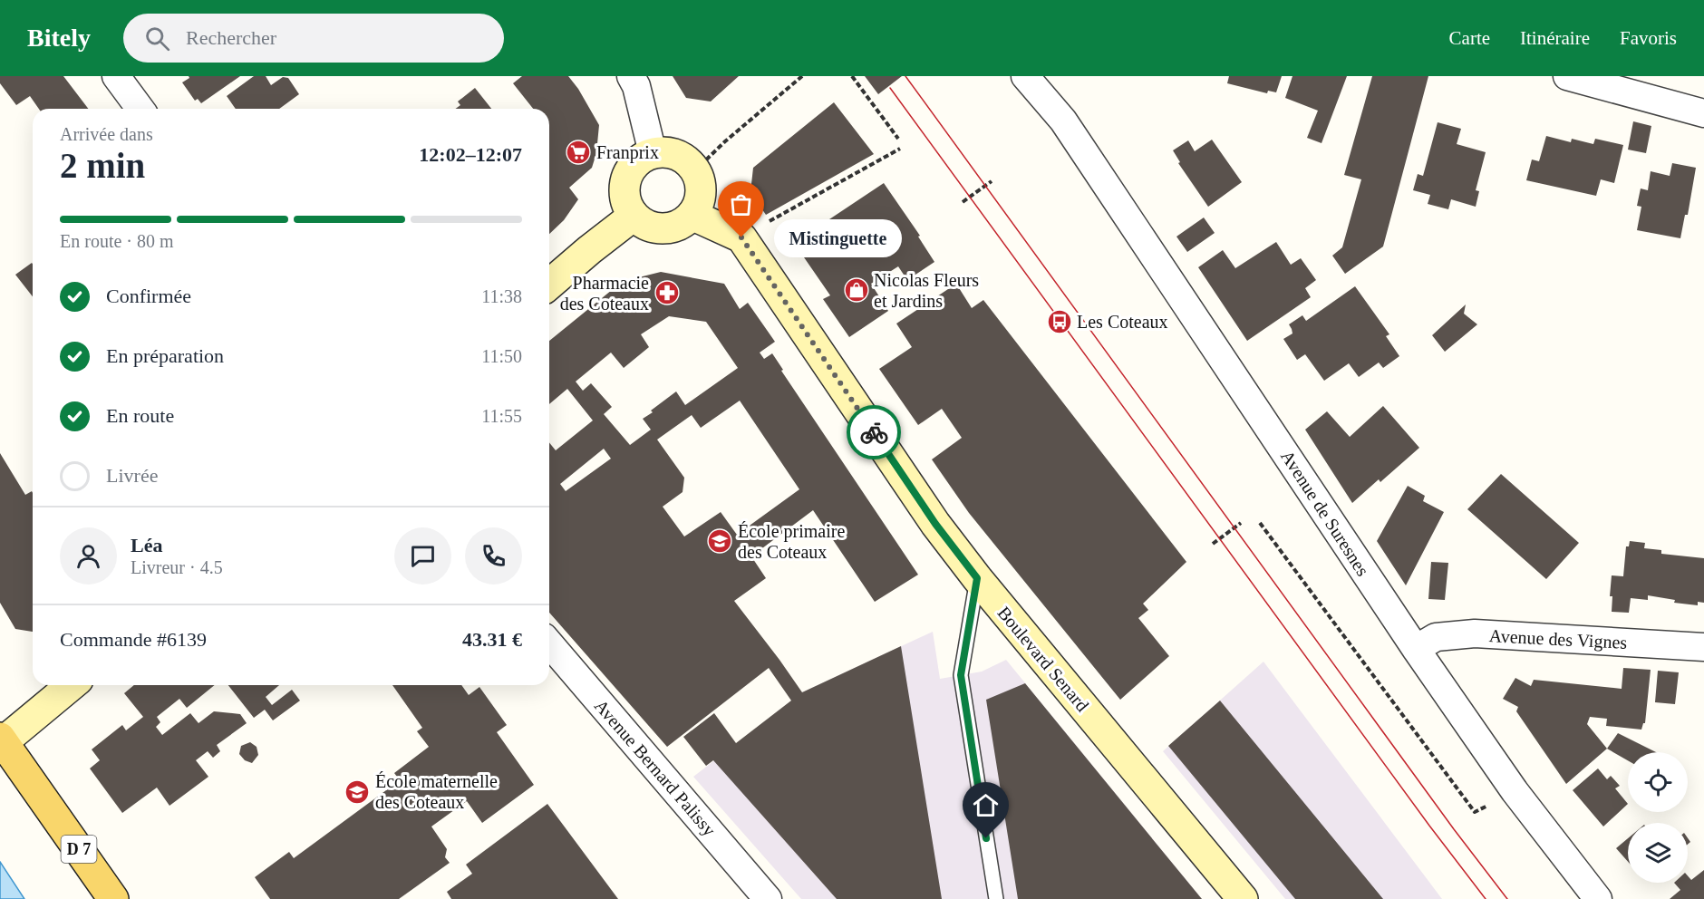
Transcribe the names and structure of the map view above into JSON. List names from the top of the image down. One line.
{"streets":{"main road":["D 7"],"street":["Avenue de Suresnes","Avenue des Vignes","Boulevard Senard","Avenue Bernard Palissy"]},"crossings":[["Avenue de Suresnes","Avenue des Vignes"]],"places":{"supermarket":["Franprix"],"other":["Mistinguette"],"shop":["Nicolas Fleurs et Jardins"],"pharmacy":["Pharmacie des Coteaux"],"bus stop":["Les Coteaux"],"school or university":["École primaire des Coteaux","École maternelle des Coteaux"]},"page":{"header":"Bitely","search":"Rechercher","nav":["Carte","Itinéraire","Favoris"],"heading":["2 min","Arrivée dans","12:02–12:07"],"panel":["Léa","Livreur · 4.5","Commande #6139","43.31 €"],"bar":"En route · 80 m","bubble":"Mistinguette","list":[["Confirmée","11:38"],["En préparation","11:50"],["En route","11:55"],"Livrée"]}}
